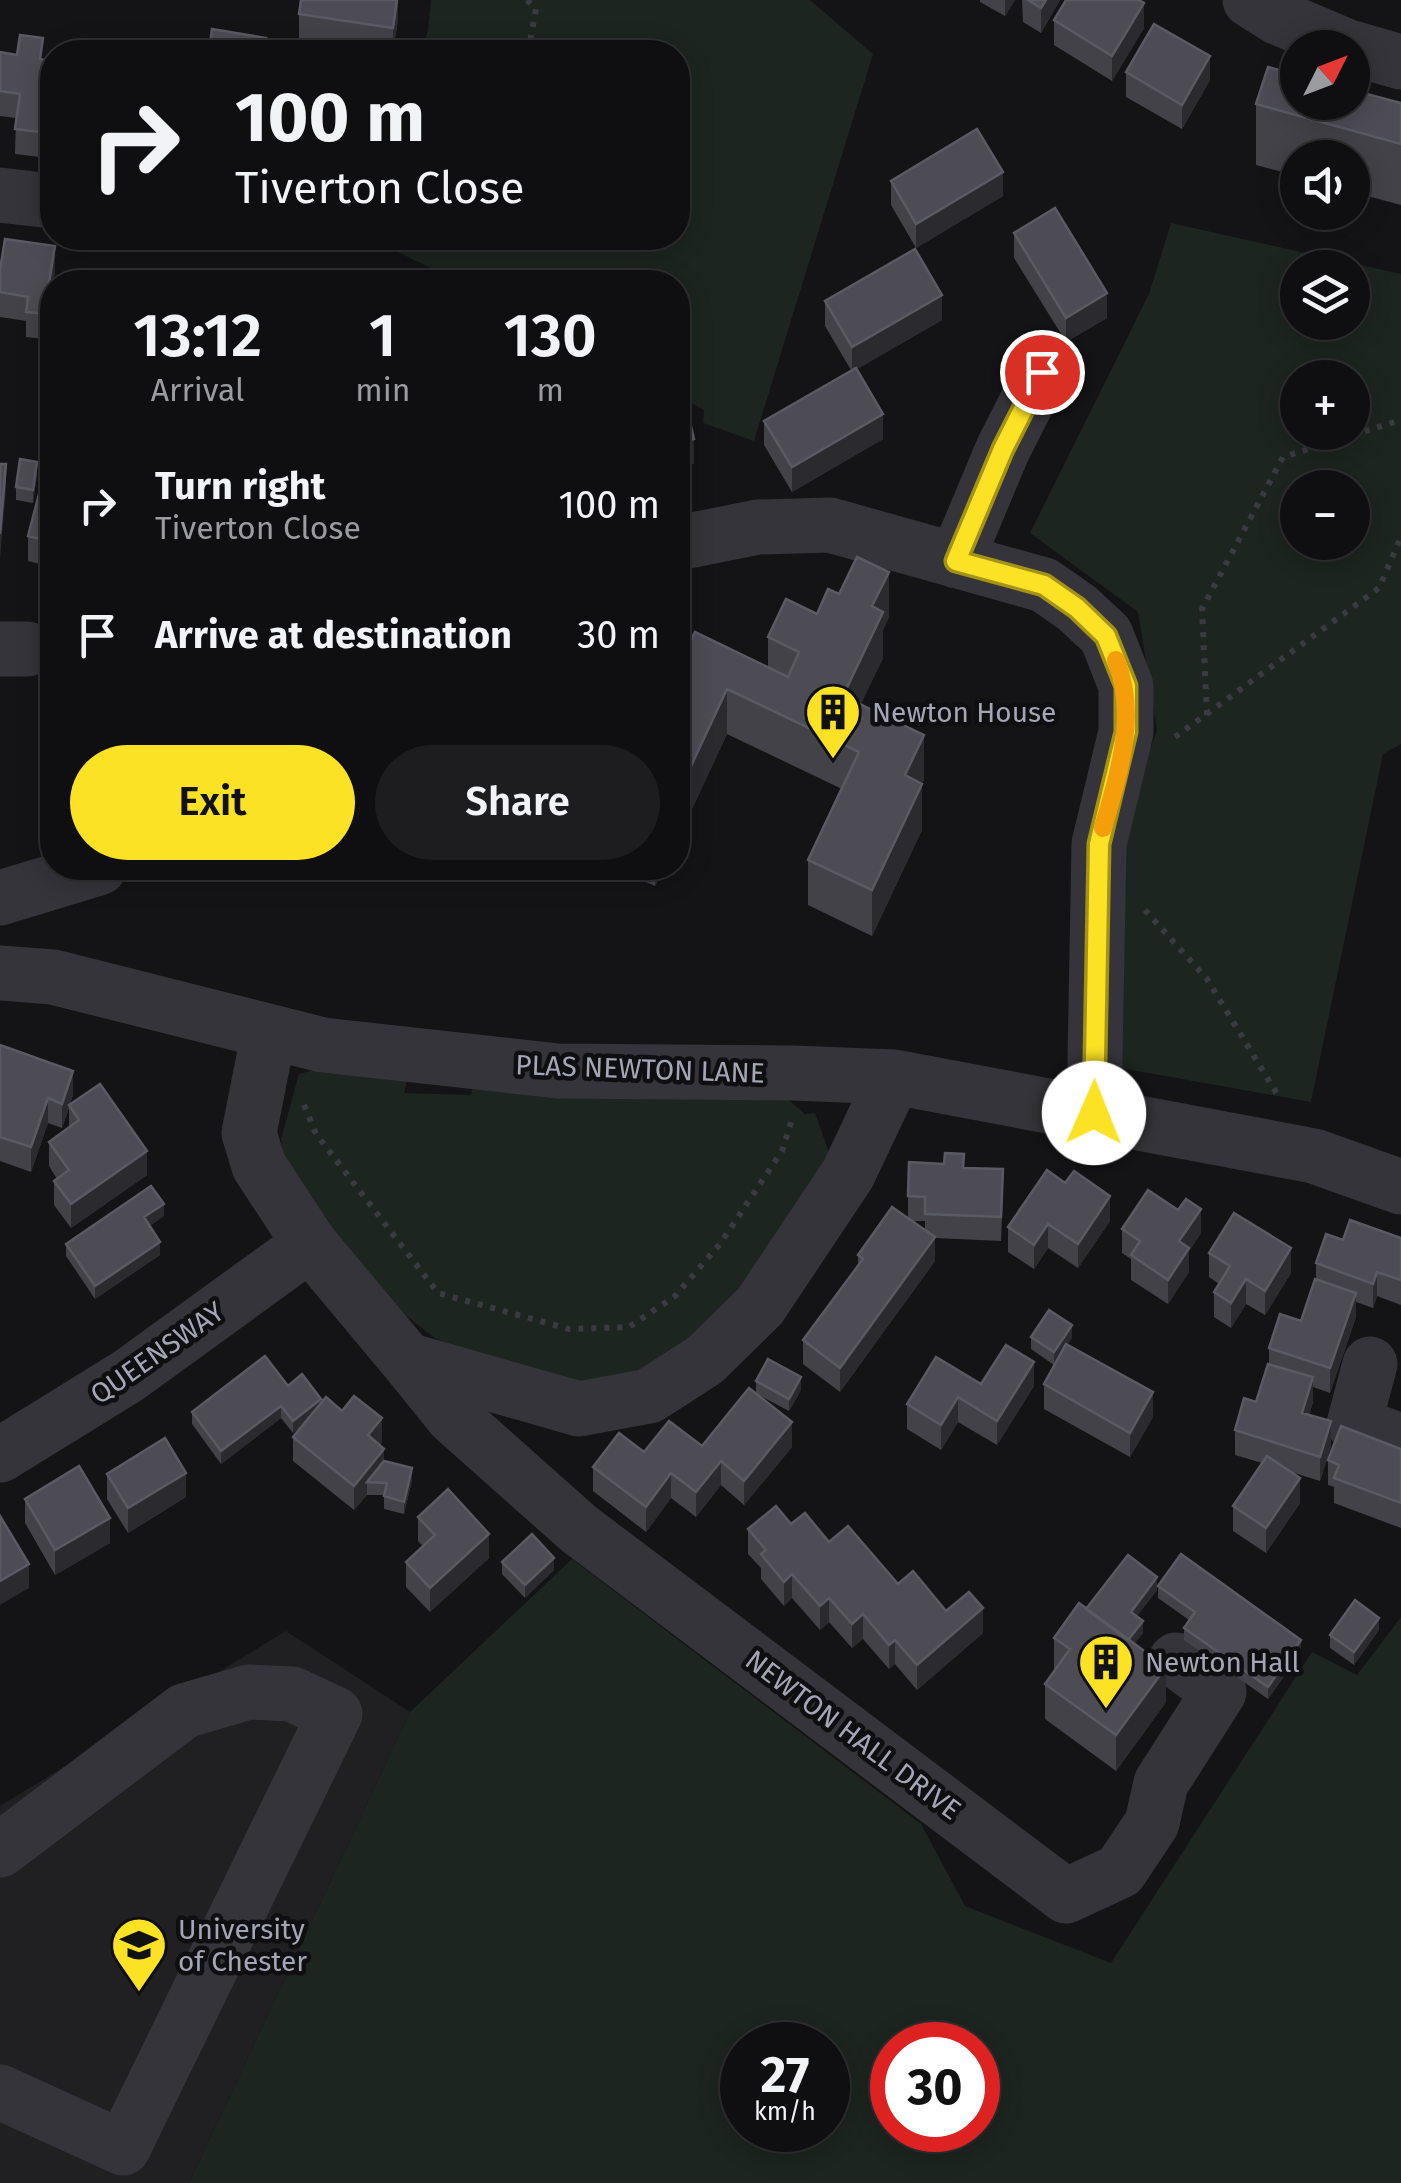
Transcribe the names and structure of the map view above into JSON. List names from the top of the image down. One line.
{"streets":{"street":["PLAS NEWTON LANE","QUEENSWAY","NEWTON HALL DRIVE"]},"places":{"building":["Newton House","Newton Hall"],"school or university":["University of Chester"]},"north":"top right","page":{"map_buttons":["+","−"],"turn":["100 m","Tiverton Close"],"eta":["13:12","Arrival","1","min","130","m"],"list":[{"name":"Turn right","note":"Tiverton Close","value":"100 m"},{"name":"Arrive at destination","value":"30 m"}],"buttons":["Exit","Share"],"speed":"27 km/h","limit":"30"}}
